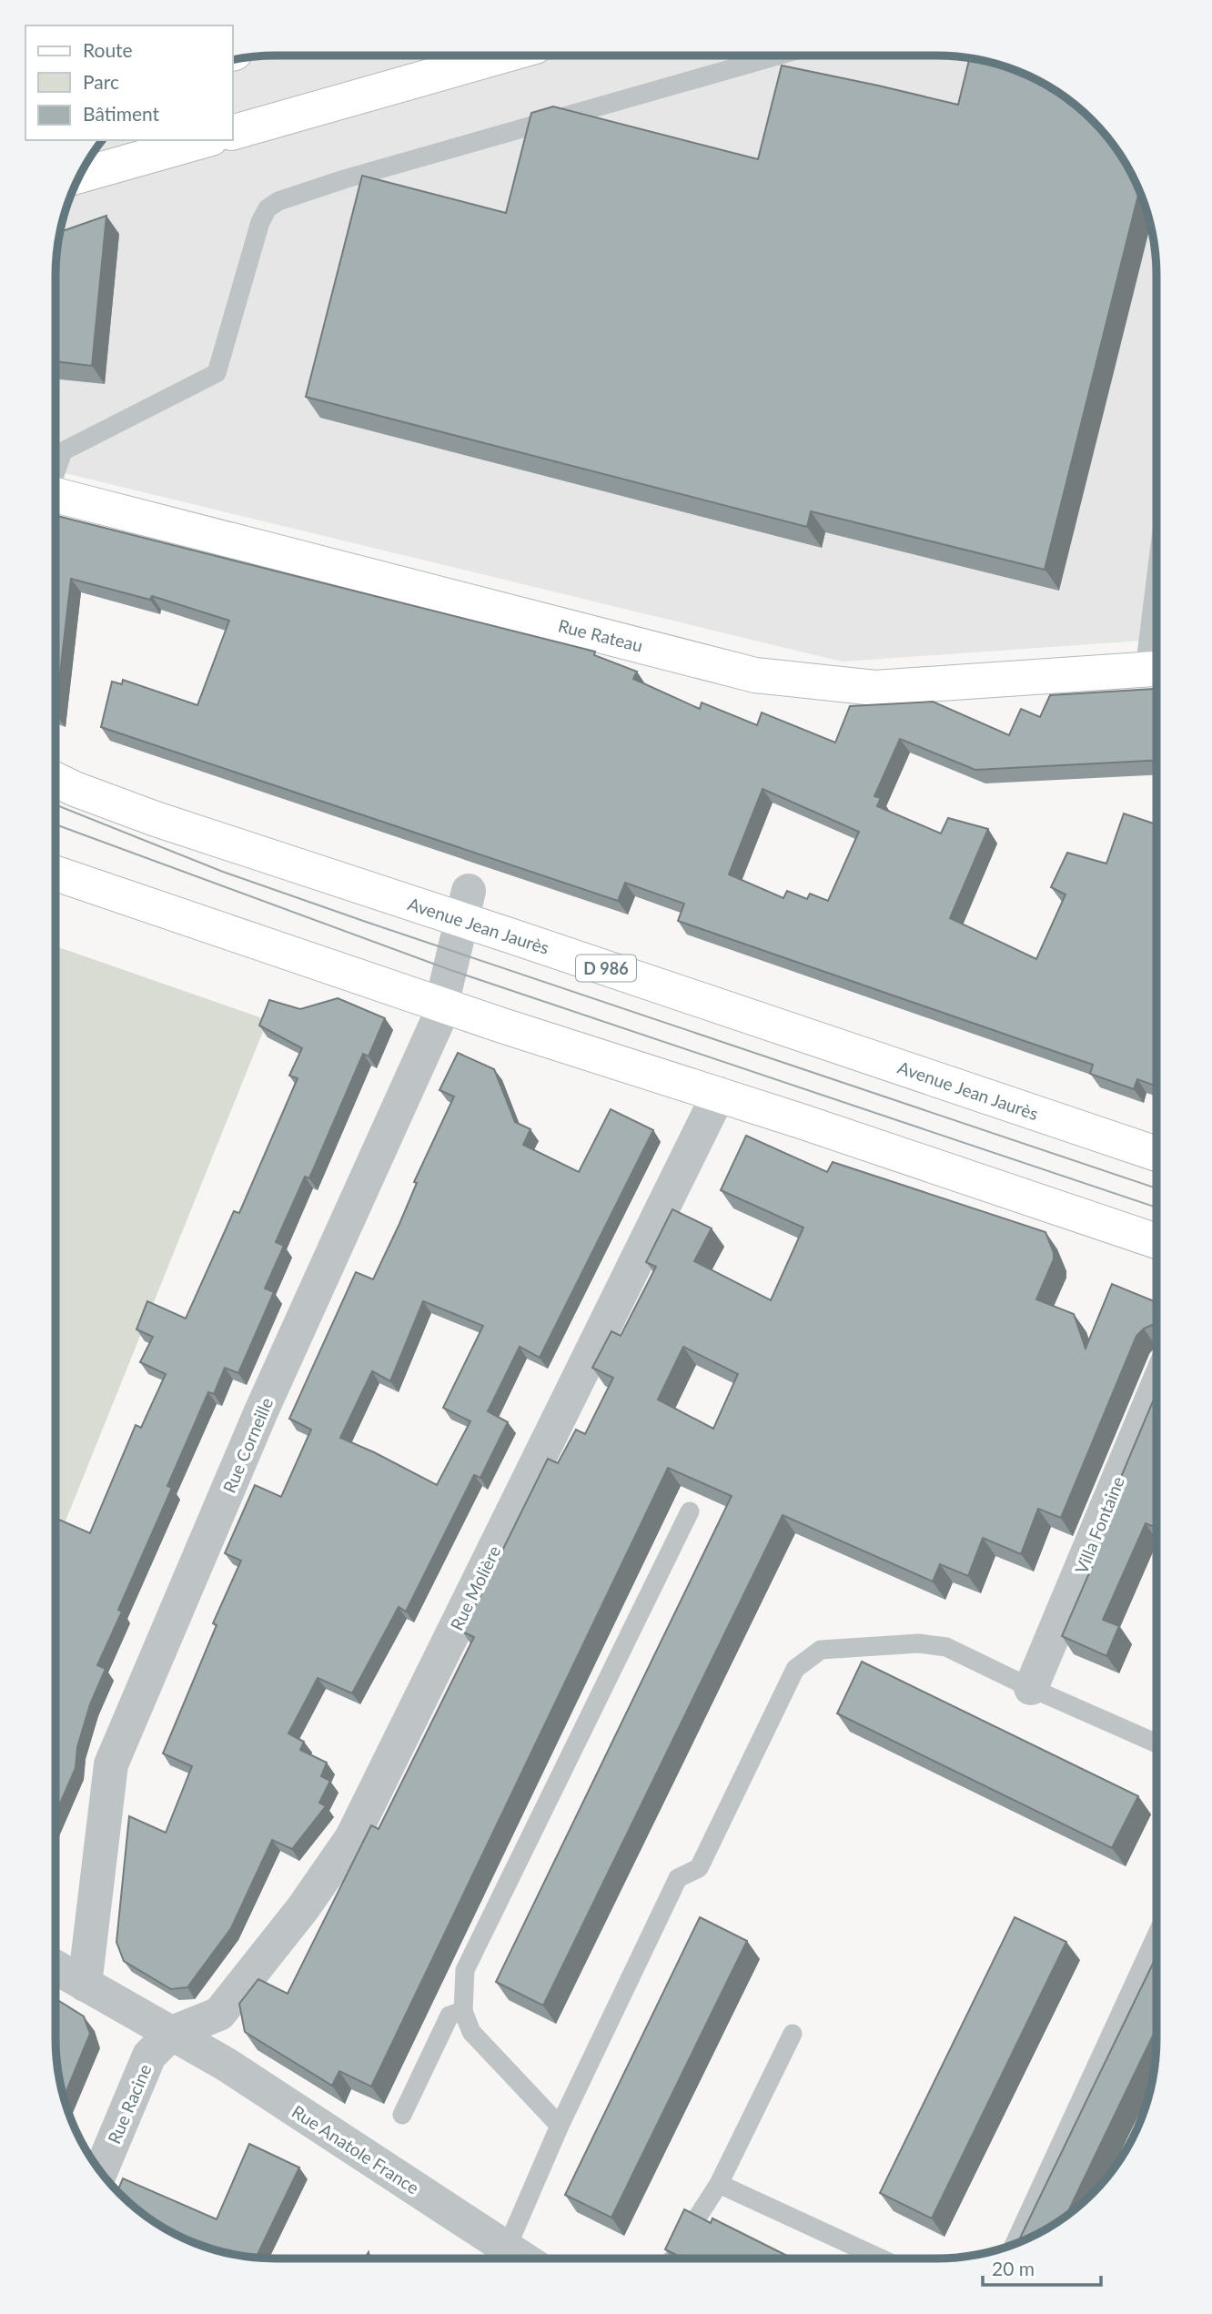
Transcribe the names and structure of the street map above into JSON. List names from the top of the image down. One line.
{"streets":{"main road":["Rue Rateau","Avenue Jean Jaurès","D 986"],"street":["Rue Corneille","Villa Fontaine","Rue Molière","Rue Racine","Rue Anatole France"]},"crossings":[["Avenue Jean Jaurès","Rue Corneille"],["Rue Corneille","Rue Anatole France"],["Rue Molière","Rue Racine"],["Rue Molière","Rue Anatole France"],["Rue Racine","Rue Anatole France"]],"legend":["Route","Parc","Bâtiment"],"scale_bar":"20 m"}
